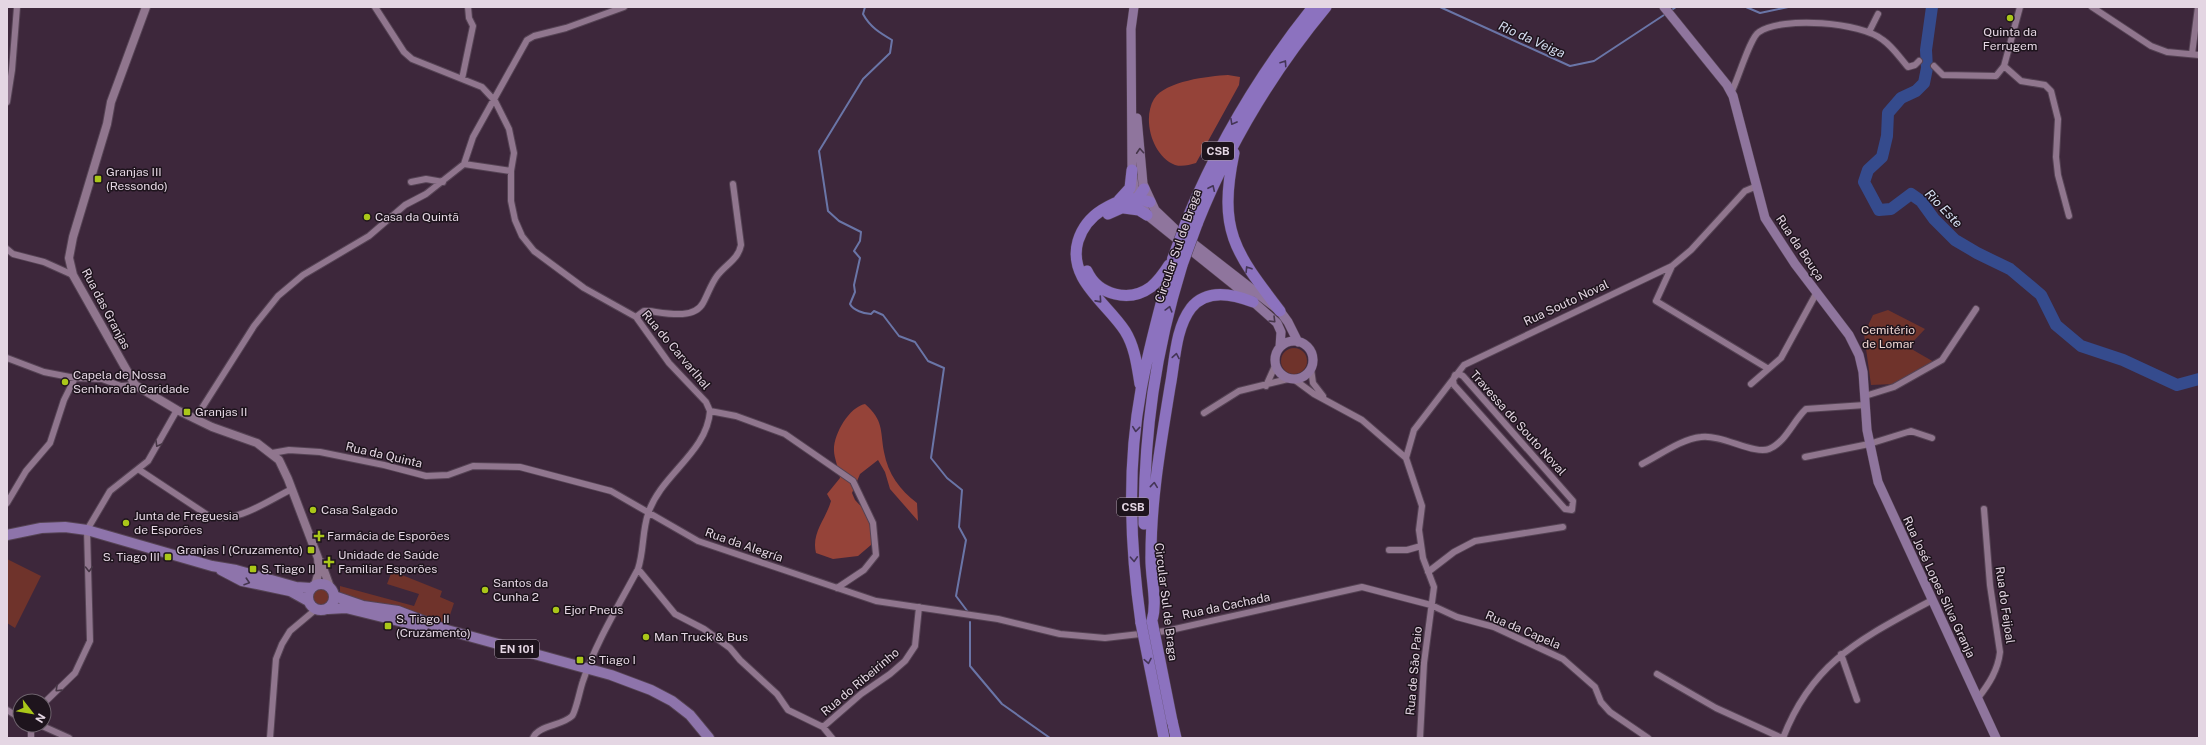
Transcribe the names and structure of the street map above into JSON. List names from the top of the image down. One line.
{"streets":{"highway":["CSB","Circular Sul de Braga"],"main road":["Rua da Bouça","Rua José Lopes Silva Granja","EN 101"],"street":["Rua Souto Noval","Rua das Granjas","Rua do Carvarlhal","Travessa do Souto Noval","Rua da Quinta","Rua da Alegría","Rua do Feijoal","Rua da Cachada","Rua da Capela","Rua de São Paio","Rua do Ribeirinho"]},"crossings":[["Rua da Bouça","Rua Souto Noval"],["Rua da Bouça","Rua José Lopes Silva Granja"],["Rua Souto Noval","Travessa do Souto Noval"],["Rua Souto Noval","Rua de São Paio"],["Rua das Granjas","Rua da Quinta"],["Rua das Granjas","EN 101"],["Rua da Quinta","Rua da Alegría"],["Rua da Alegría","Rua da Cachada"],["Rua José Lopes Silva Granja","Rua do Feijoal"],["Rua da Cachada","Rua da Capela"],["Rua da Cachada","Rua de São Paio"],["Rua da Cachada","Rua do Ribeirinho"],["Rua da Capela","Rua de São Paio"]],"water":["Rio da Veiga","Rio Este"],"parks":["Cemitério de Lomar"],"places":{"other":["Quinta da Ferrugem","Casa da Quintã","Capela de Nossa Senhora da Caridade","Casa Salgado","Junta de Freguesia de Esporões","Santos da Cunha 2","Ejor Pneus","Man Truck & Bus"],"transit":["Granjas III (Ressondo)","Granjas II","Granjas I (Cruzamento)","S. Tiago III","S. Tiago II","S. Tiago II (Cruzamento)","S Tiago I"],"health":["Farmácia de Esporões","Unidade de Saúde Familiar Esporões"]},"north":"bottom right"}
